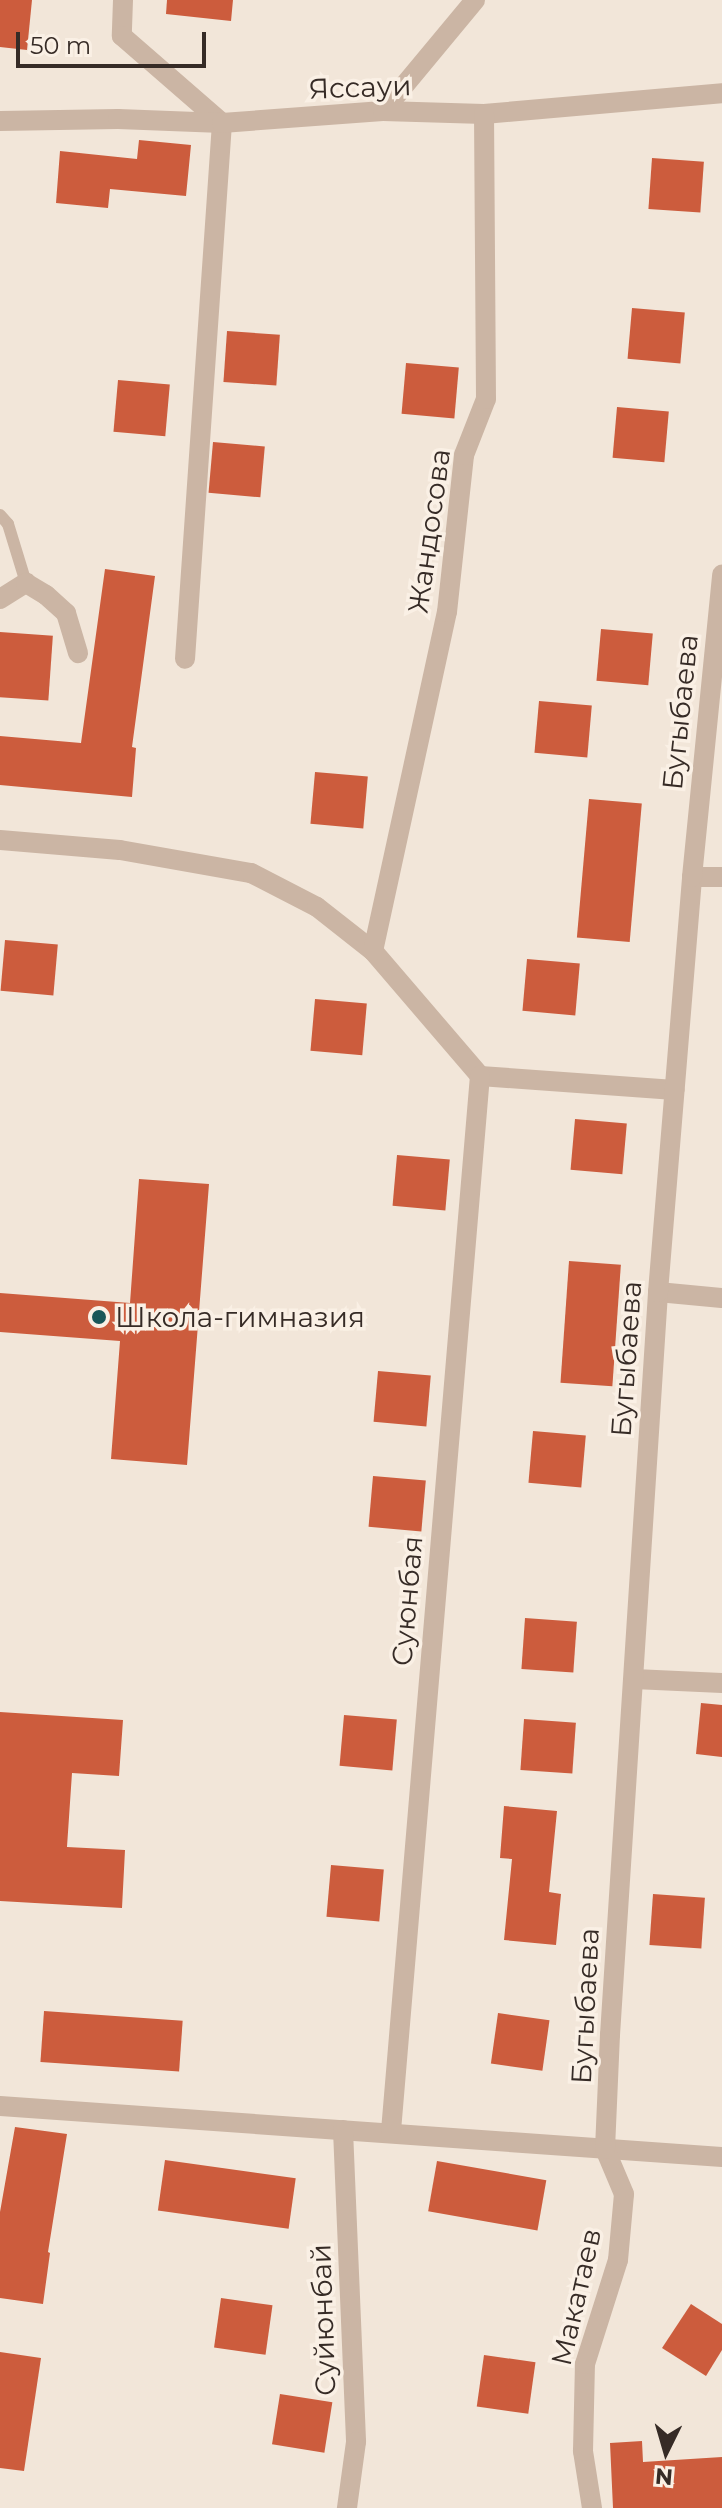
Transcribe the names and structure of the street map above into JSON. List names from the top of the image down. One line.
{"streets":{"street":["Яссауи","Жандосова","Бугыбаева","Суюнбая","Макатаев","Суйюнбай"]},"crossings":[["Яссауи","Жандосова"],["Бугыбаева","Макатаев"]],"places":["Школа-гимназия"],"scale_bar":"50 m","north":"bottom"}
